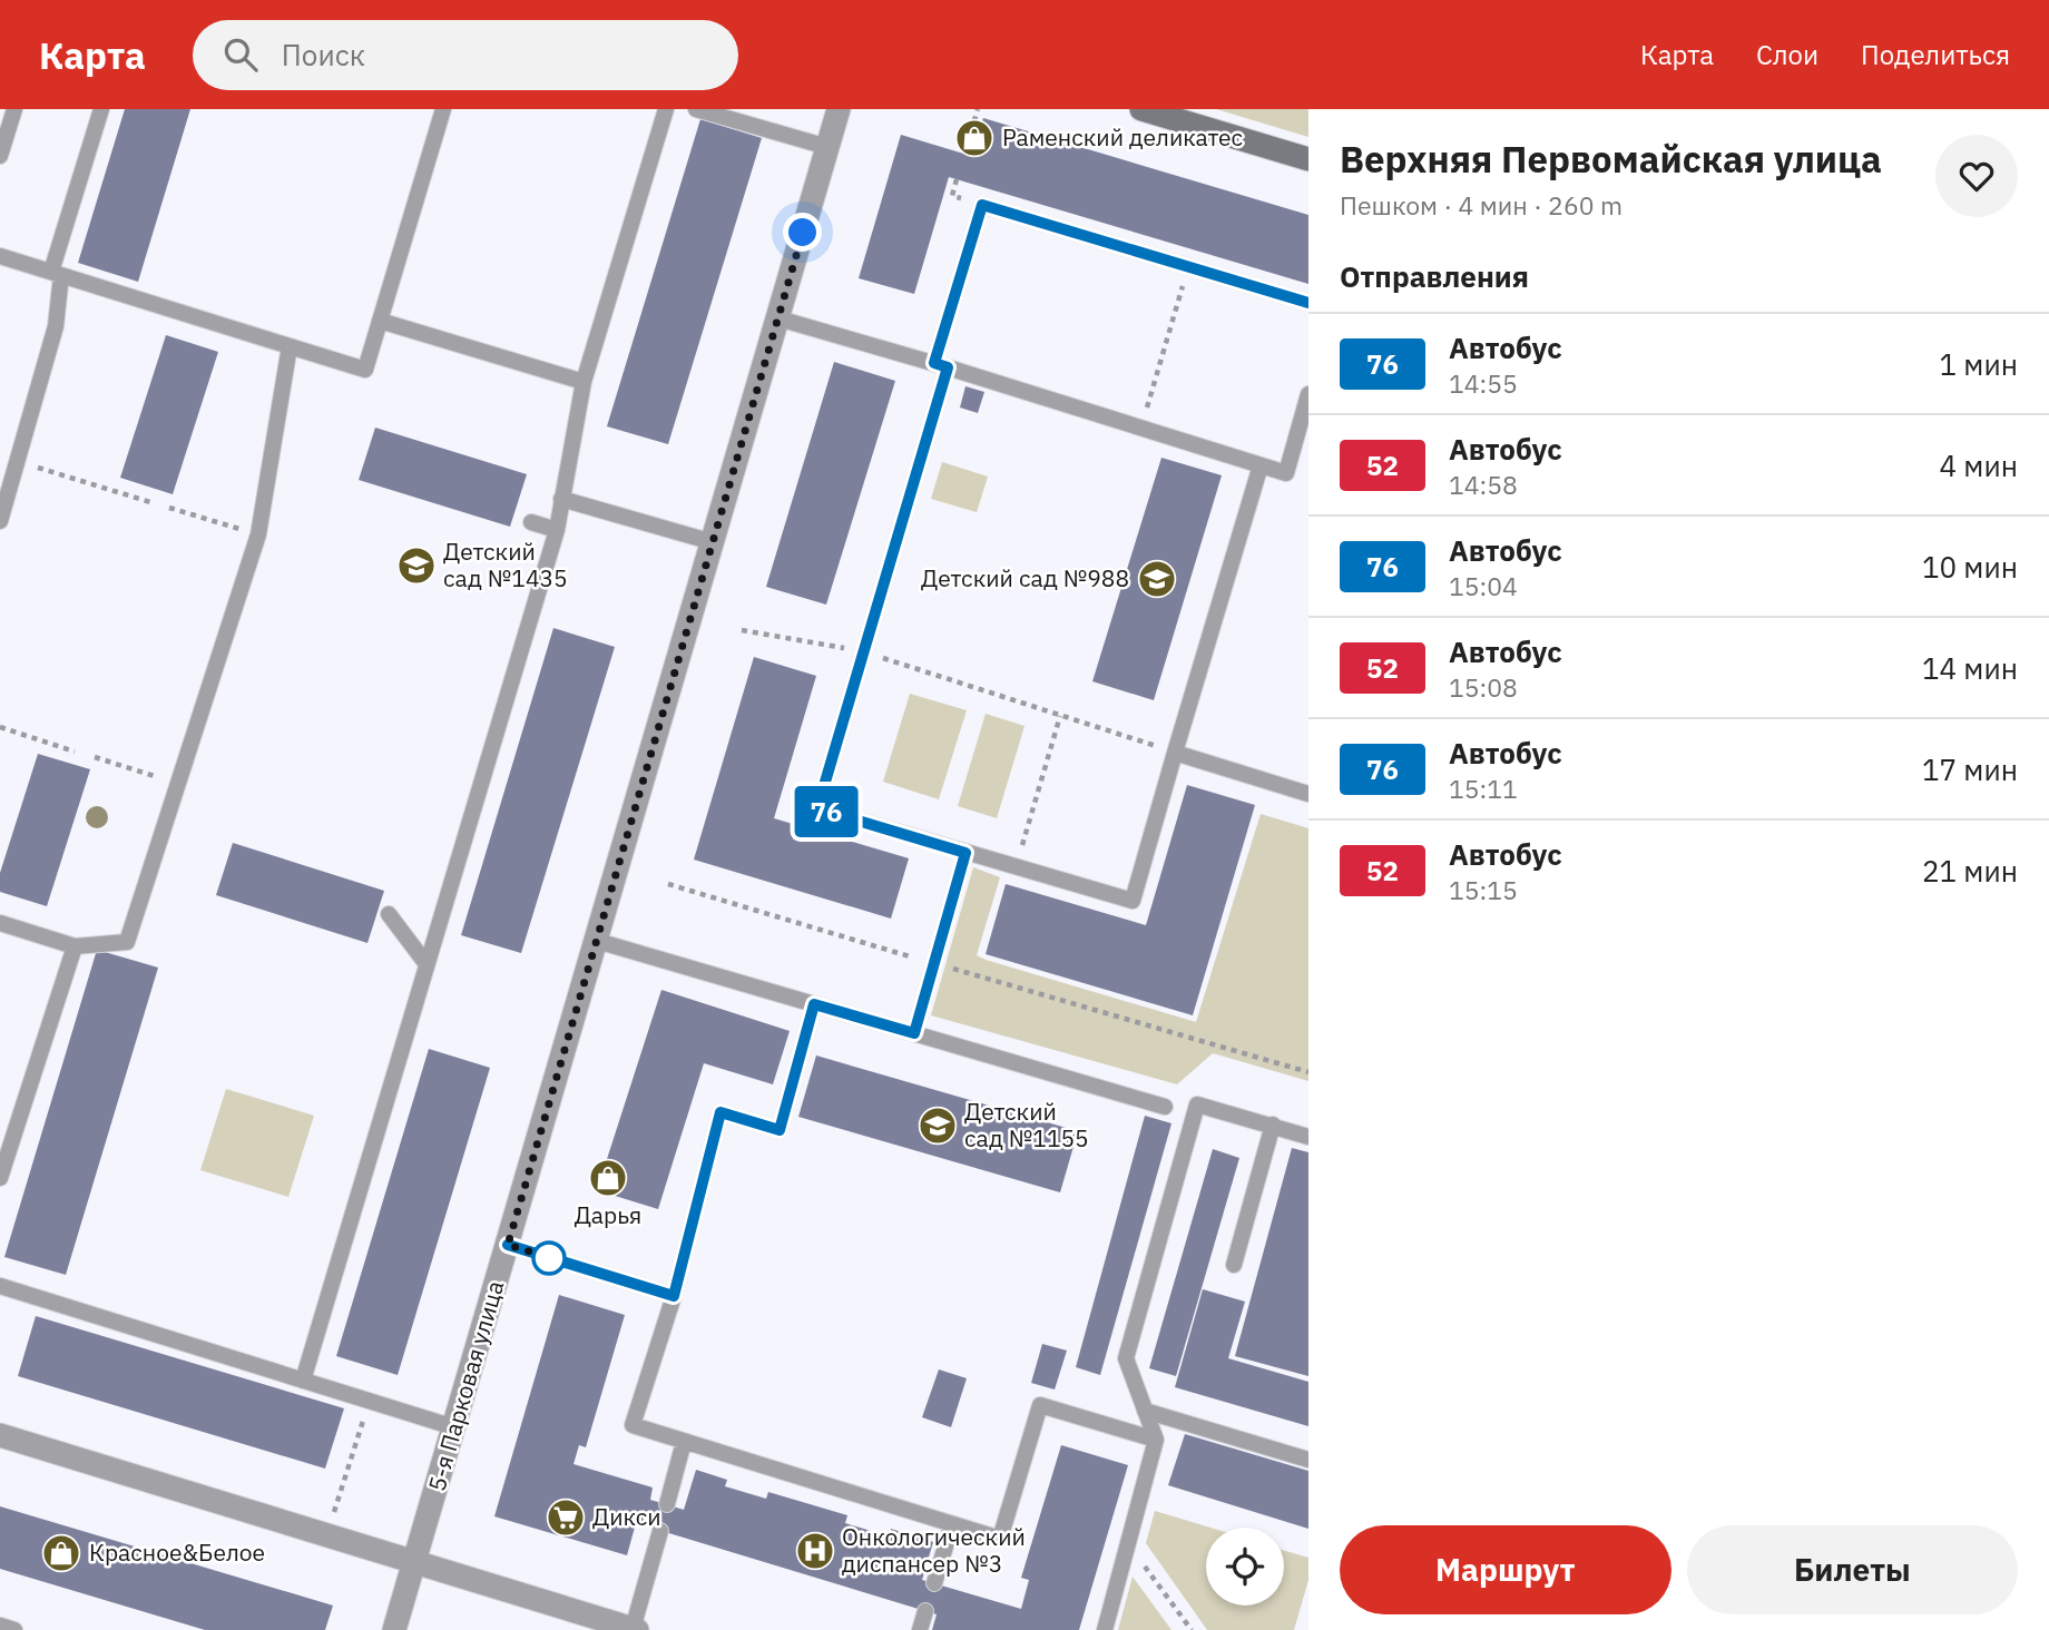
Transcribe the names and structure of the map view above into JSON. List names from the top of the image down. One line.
{"streets":{"street":["5-я Парковая улица"]},"places":{"shop":["Раменский деликатес","Дарья","Красное&Белое"],"school or university":["Детский сад №1435","Детский сад №988","Детский сад №1155"],"supermarket":["Дикси"],"hospital":["Онкологический диспансер №3"]},"lines":["bus line 76"],"page":{"header":"Карта","search":"Поиск","nav":["Карта","Слои","Поделиться"],"on_map":"76","heading":[["Верхняя Первомайская улица","Пешком · 4 мин · 260 m"],"Отправления"],"list":[{"mark":"76","name":"Автобус","note":"14:55","value":"1 мин"},{"mark":"52","name":"Автобус","note":"14:58","value":"4 мин"},{"mark":"76","name":"Автобус","note":"15:04","value":"10 мин"},{"mark":"52","name":"Автобус","note":"15:08","value":"14 мин"},{"mark":"76","name":"Автобус","note":"15:11","value":"17 мин"},{"mark":"52","name":"Автобус","note":"15:15","value":"21 мин"}],"buttons":["Маршрут","Билеты"]}}
